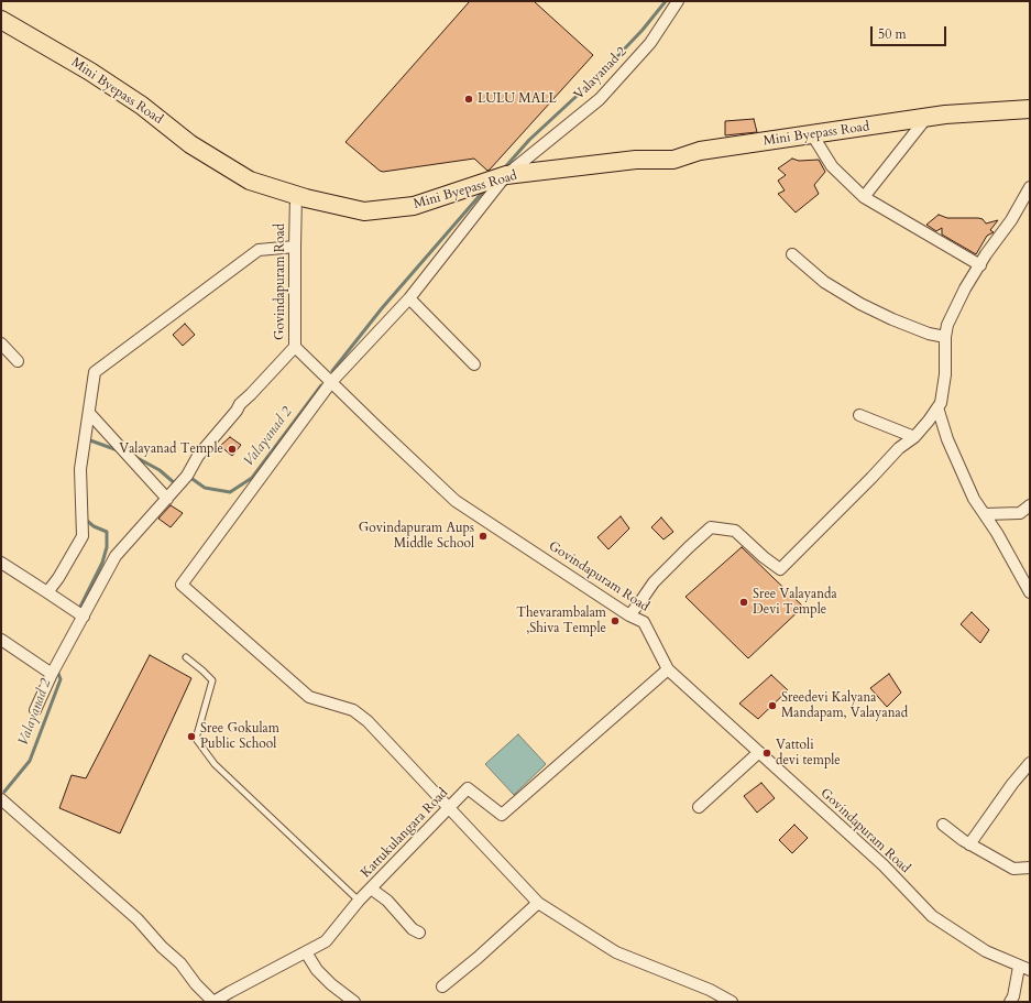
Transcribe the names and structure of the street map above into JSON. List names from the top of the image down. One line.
{"streets":{"main road":["Mini Byepass Road"],"street":["Valayanad 2","Govindapuram Road","Kattukulangara Road"]},"crossings":[["Valayanad 2","Mini Byepass Road"],["Valayanad 2","Govindapuram Road"],["Valayanad 2","Kattukulangara Road"],["Mini Byepass Road","Govindapuram Road"],["Govindapuram Road","Kattukulangara Road"]],"water":["Valayanad 2"],"places":["LULU MALL","Valayanad Temple","Govindapuram Aups Middle School","Sree Valayanda Devi Temple","Thevarambalam ,Shiva Temple","Sreedevi Kalyana Mandapam, Valayanad","Sree Gokulam Public School","Vattoli devi temple"],"scale_bar":"50 m"}
